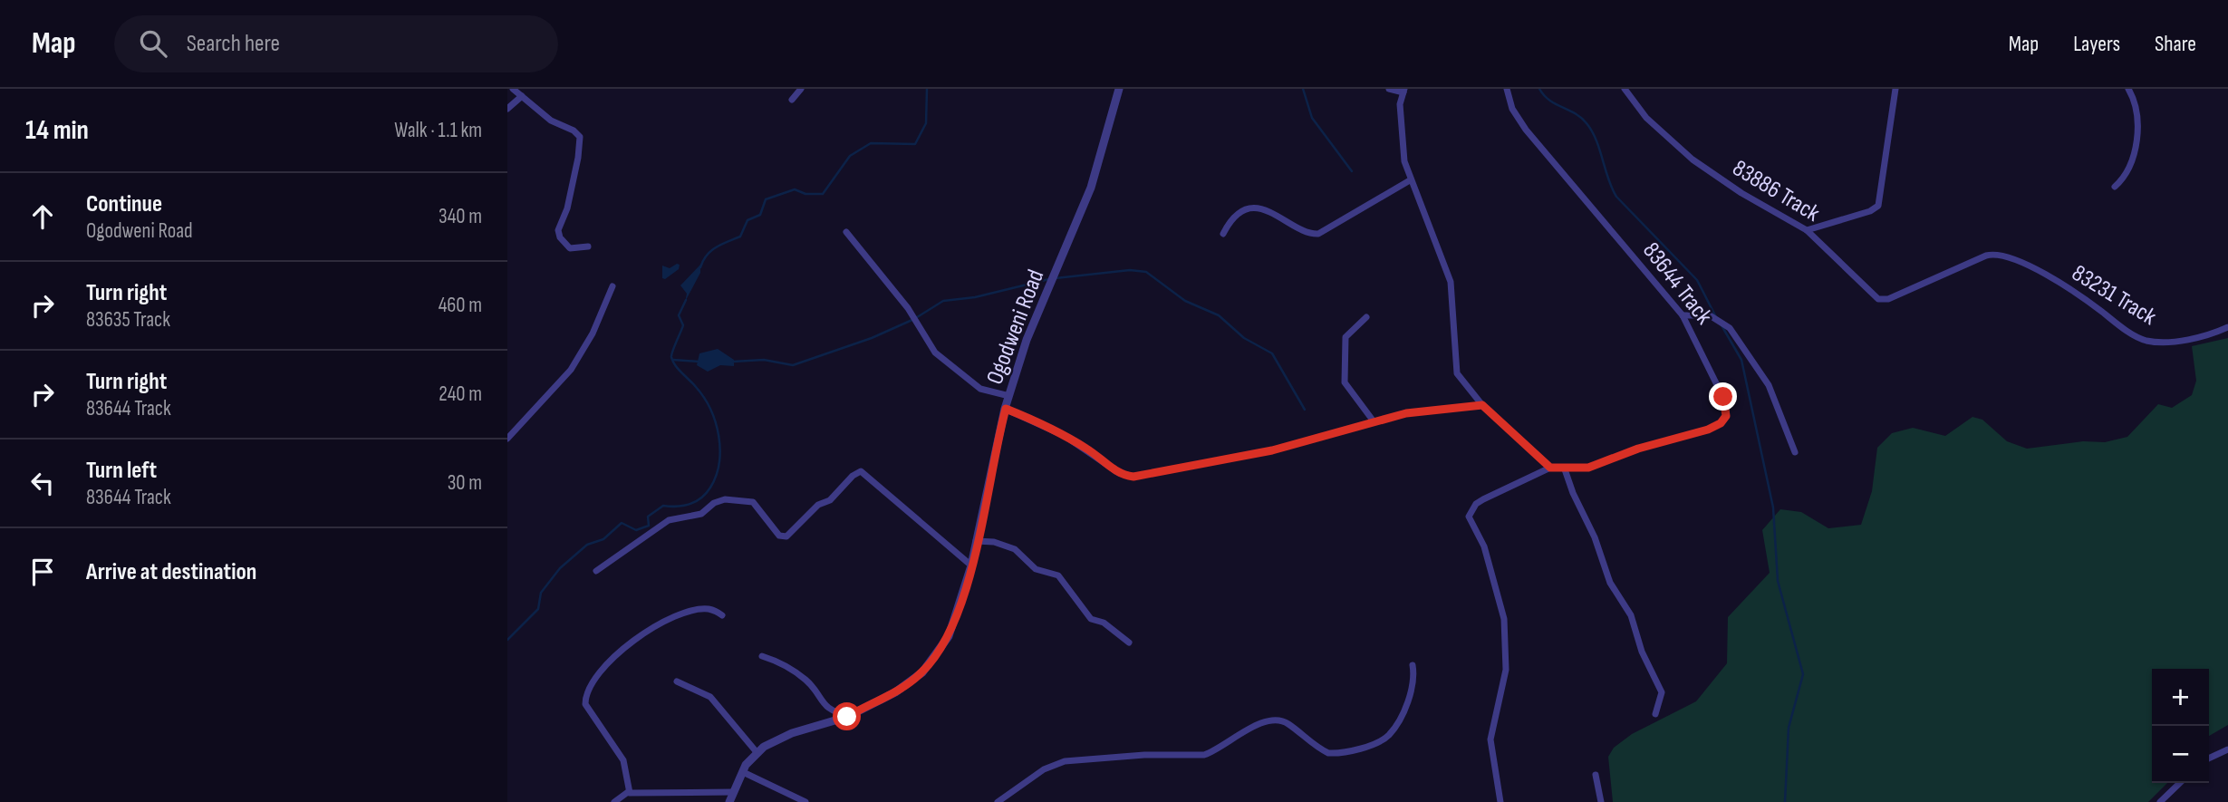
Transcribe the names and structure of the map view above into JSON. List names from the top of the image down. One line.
{"streets":{"street":["83886 Track","83644 Track","83231 Track","Ogodweni Road"]},"crossings":[["83886 Track","83231 Track"]],"page":{"header":"Map","search":"Search here","nav":["Map","Layers","Share"],"heading":["14 min","Walk · 1.1 km"],"list":[["Continue","Ogodweni Road","340 m"],["Turn right","83635 Track","460 m"],["Turn right","83644 Track","240 m"],["Turn left","83644 Track","30 m"],"Arrive at destination"],"map_buttons":["+","−"]}}
